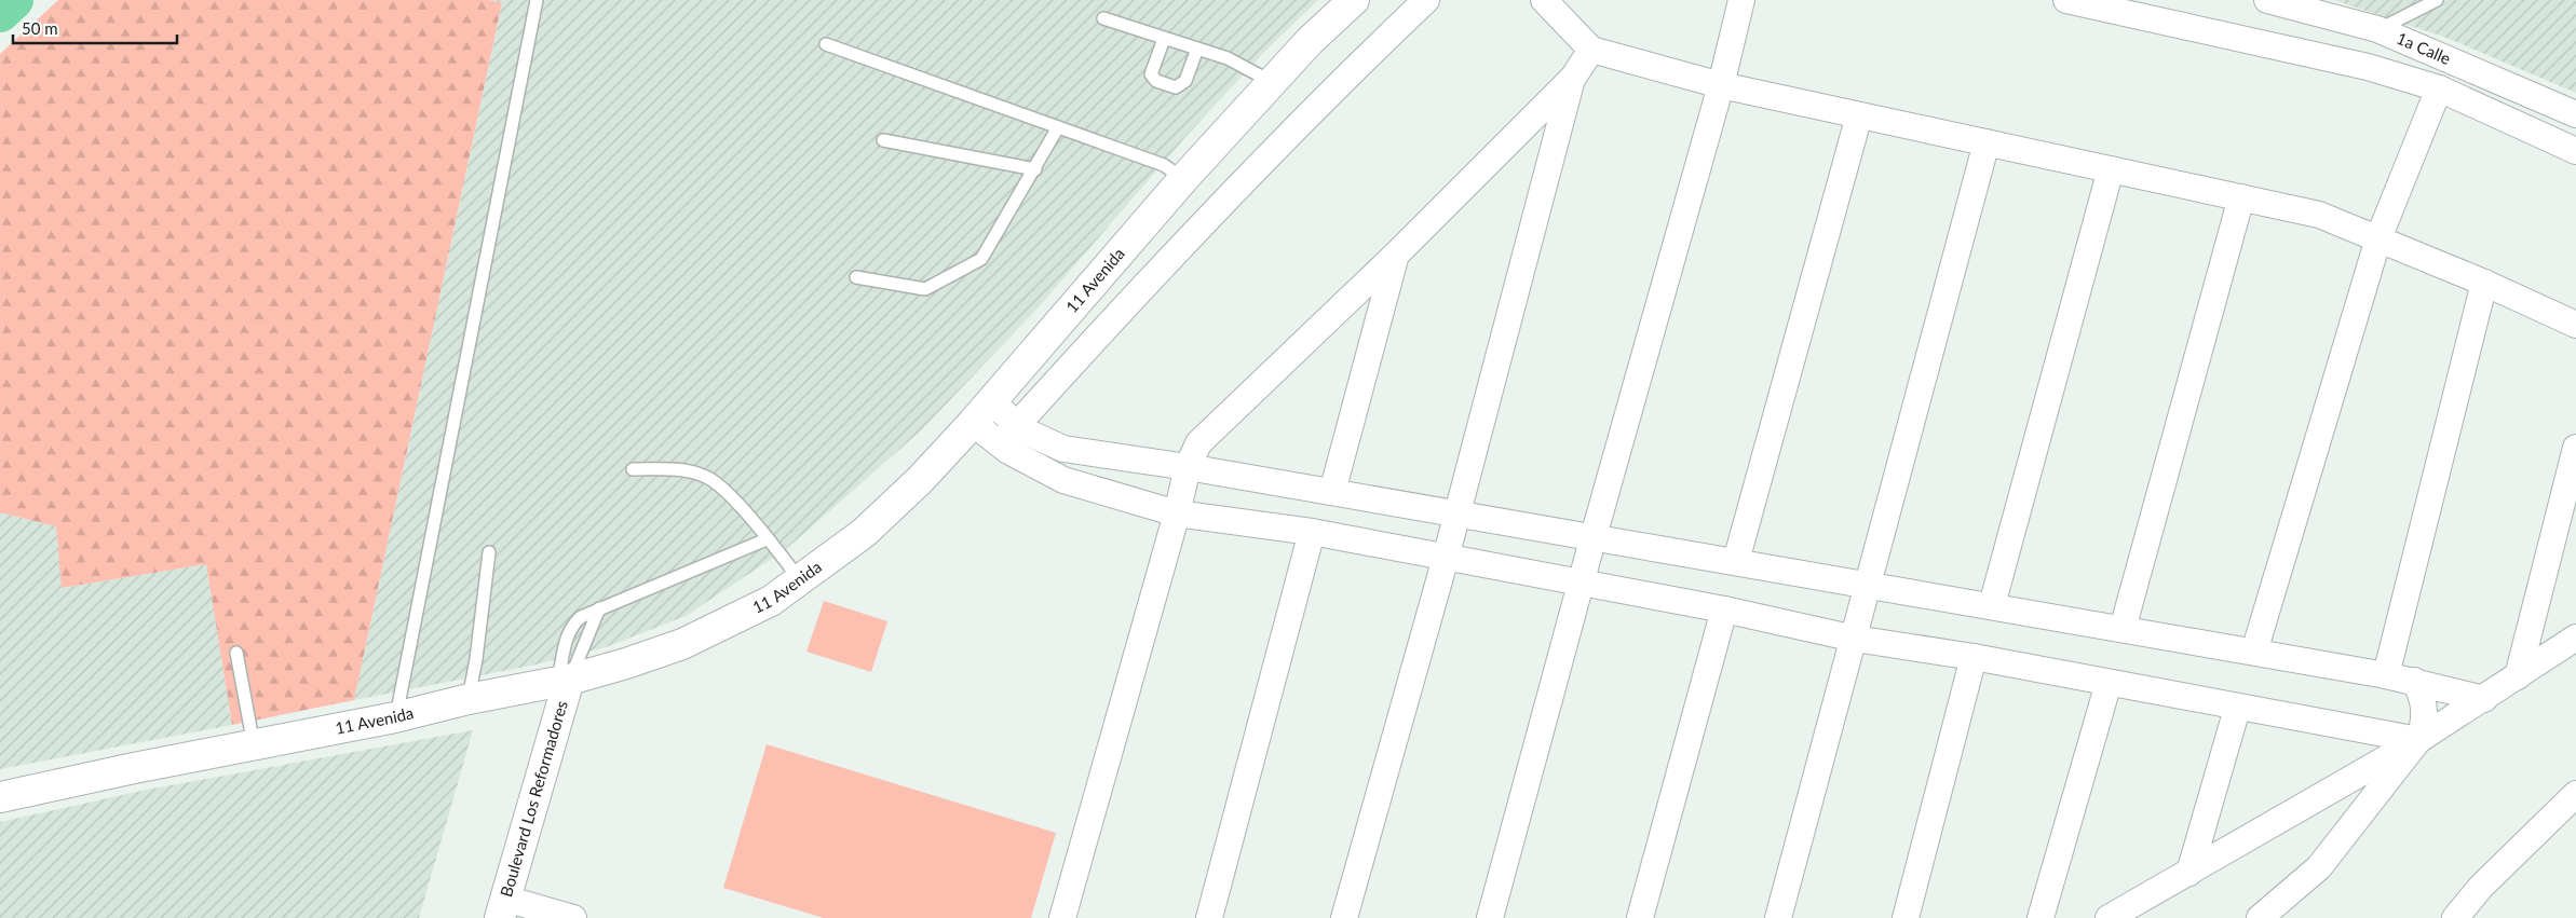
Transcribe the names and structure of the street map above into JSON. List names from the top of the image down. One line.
{"streets":{"main road":["11 Avenida","Boulevard Los Reformadores"],"street":["1a Calle"]},"crossings":[["11 Avenida","Boulevard Los Reformadores"]],"scale_bar":"50 m"}
